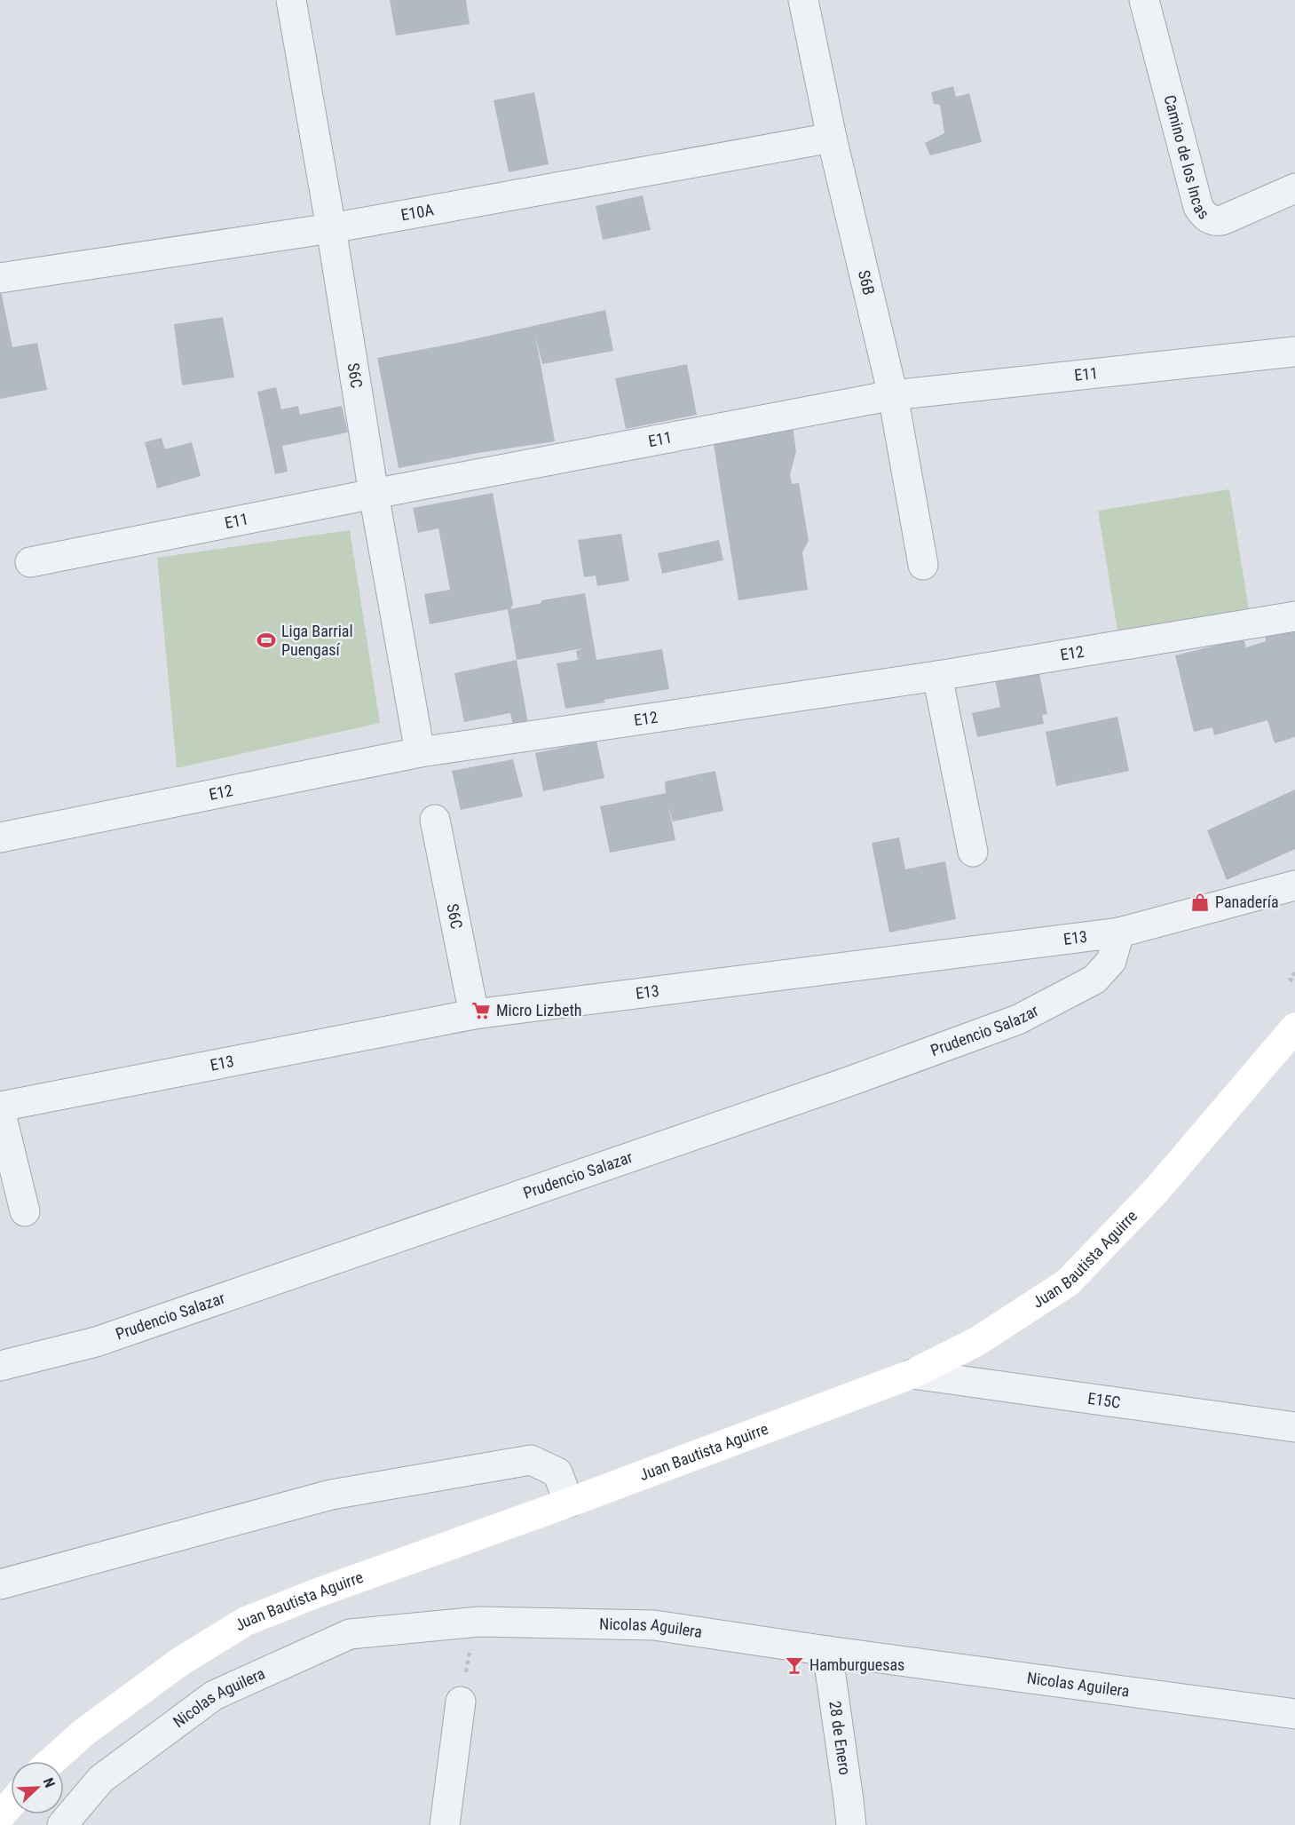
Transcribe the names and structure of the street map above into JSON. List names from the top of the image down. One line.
{"streets":{"main road":["Juan Bautista Aguirre"],"street":["Camino de los Incas","E10A","S6B","E11","S6C","E12","E13","Prudencio Salazar","E15C","Nicolas Aguilera","28 de Enero"]},"crossings":[["E10A","S6B"],["E10A","S6C"],["S6B","E11"],["E11","S6C"],["S6C","E12"],["S6C","E13"],["E13","Prudencio Salazar"],["Juan Bautista Aguirre","E15C"],["Nicolas Aguilera","28 de Enero"]],"places":{"sports":["Liga Barrial Puengasí"],"shop":["Panadería"],"supermarket":["Micro Lizbeth"],"bar":["Hamburguesas"]},"north":"top right"}
